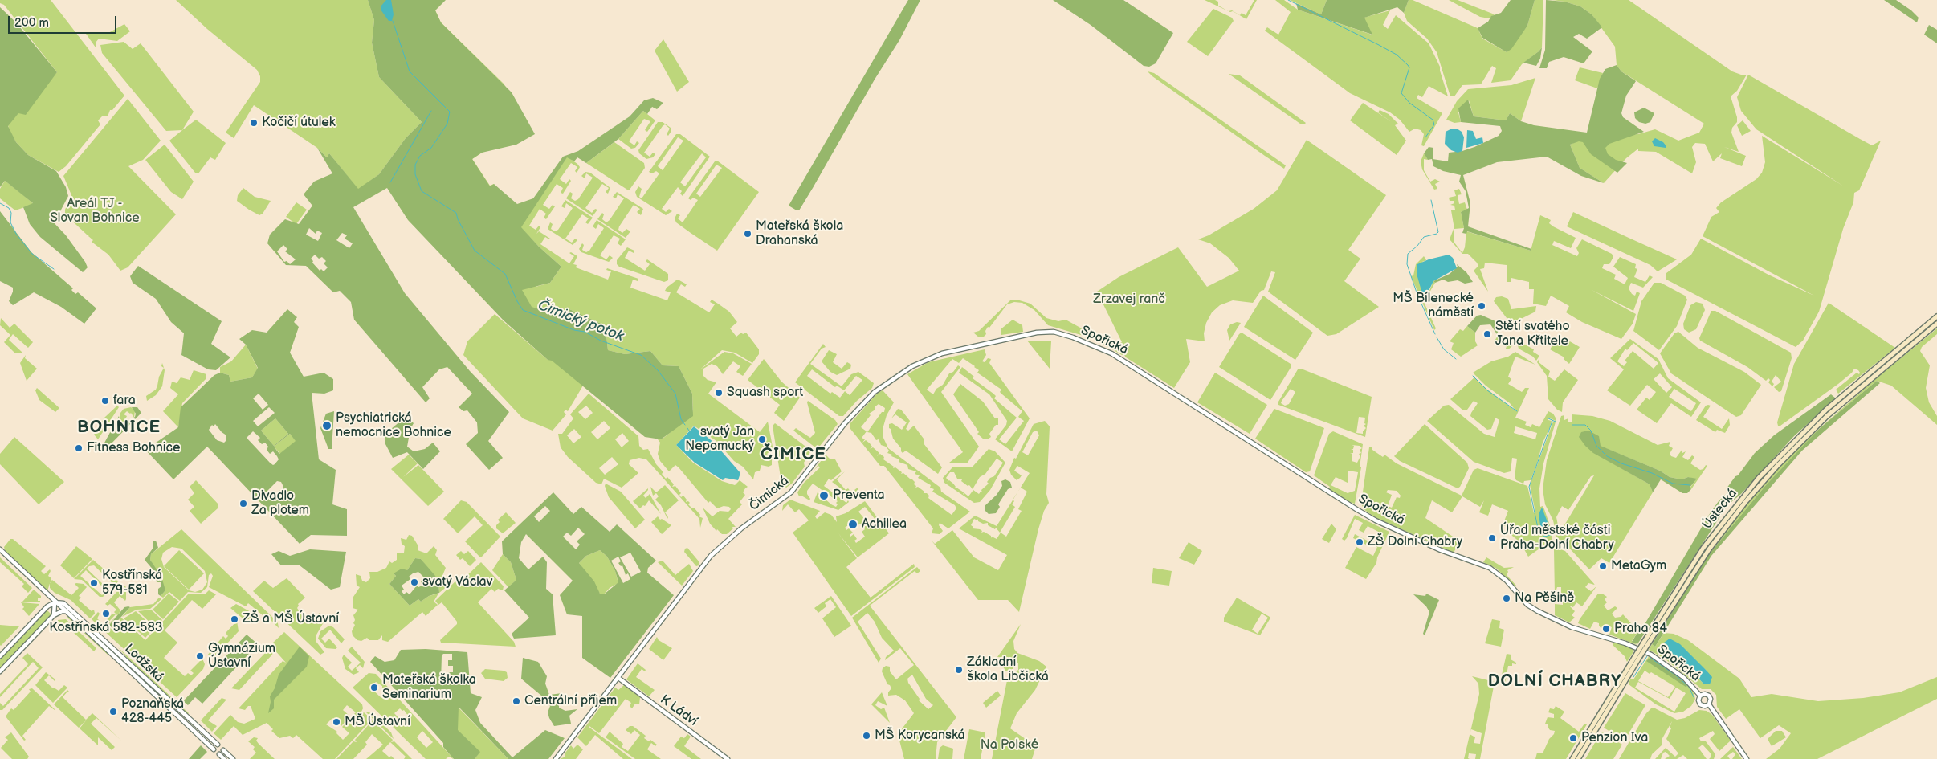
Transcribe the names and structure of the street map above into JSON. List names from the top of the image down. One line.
{"streets":{"main road":["Ústecká"],"street":["Spořická","Čimická","Lodžská","K Ládví"]},"crossings":[["Spořická","Čimická"],["Čimická","K Ládví"]],"districts":["BOHNICE","ČIMICE","DOLNÍ CHABRY"],"water":["Čimický potok"],"parks":["Areál TJ - Slovan Bohnice","Zrzavej ranč","Na Polské"],"places":["Kočičí útulek","Mateřská škola Drahanská","MŠ Bílenecké náměstí","Stětí svatého Jana Křtitele","Squash sport","fara","Psychiatrická nemocnice Bohnice","svatý Jan Nepomucký","Fitness Bohnice","Preventa","Divadlo Za plotem","Achillea","Úřad městské části Praha-Dolní Chabry","ZŠ Dolní Chabry","MetaGym","svatý Václav","Kostřínská 579-581","Na Pěšině","Kostřínská 582-583","ZŠ a MŠ Ústavní","Praha 84","Gymnázium Ústavní","Základní škola Libčická","Mateřská školka Seminarium","Centrální příjem","Poznaňská 428-445","MŠ Ústavní","MŠ Korycanská","Penzion Iva"],"scale_bar":"200 m"}
